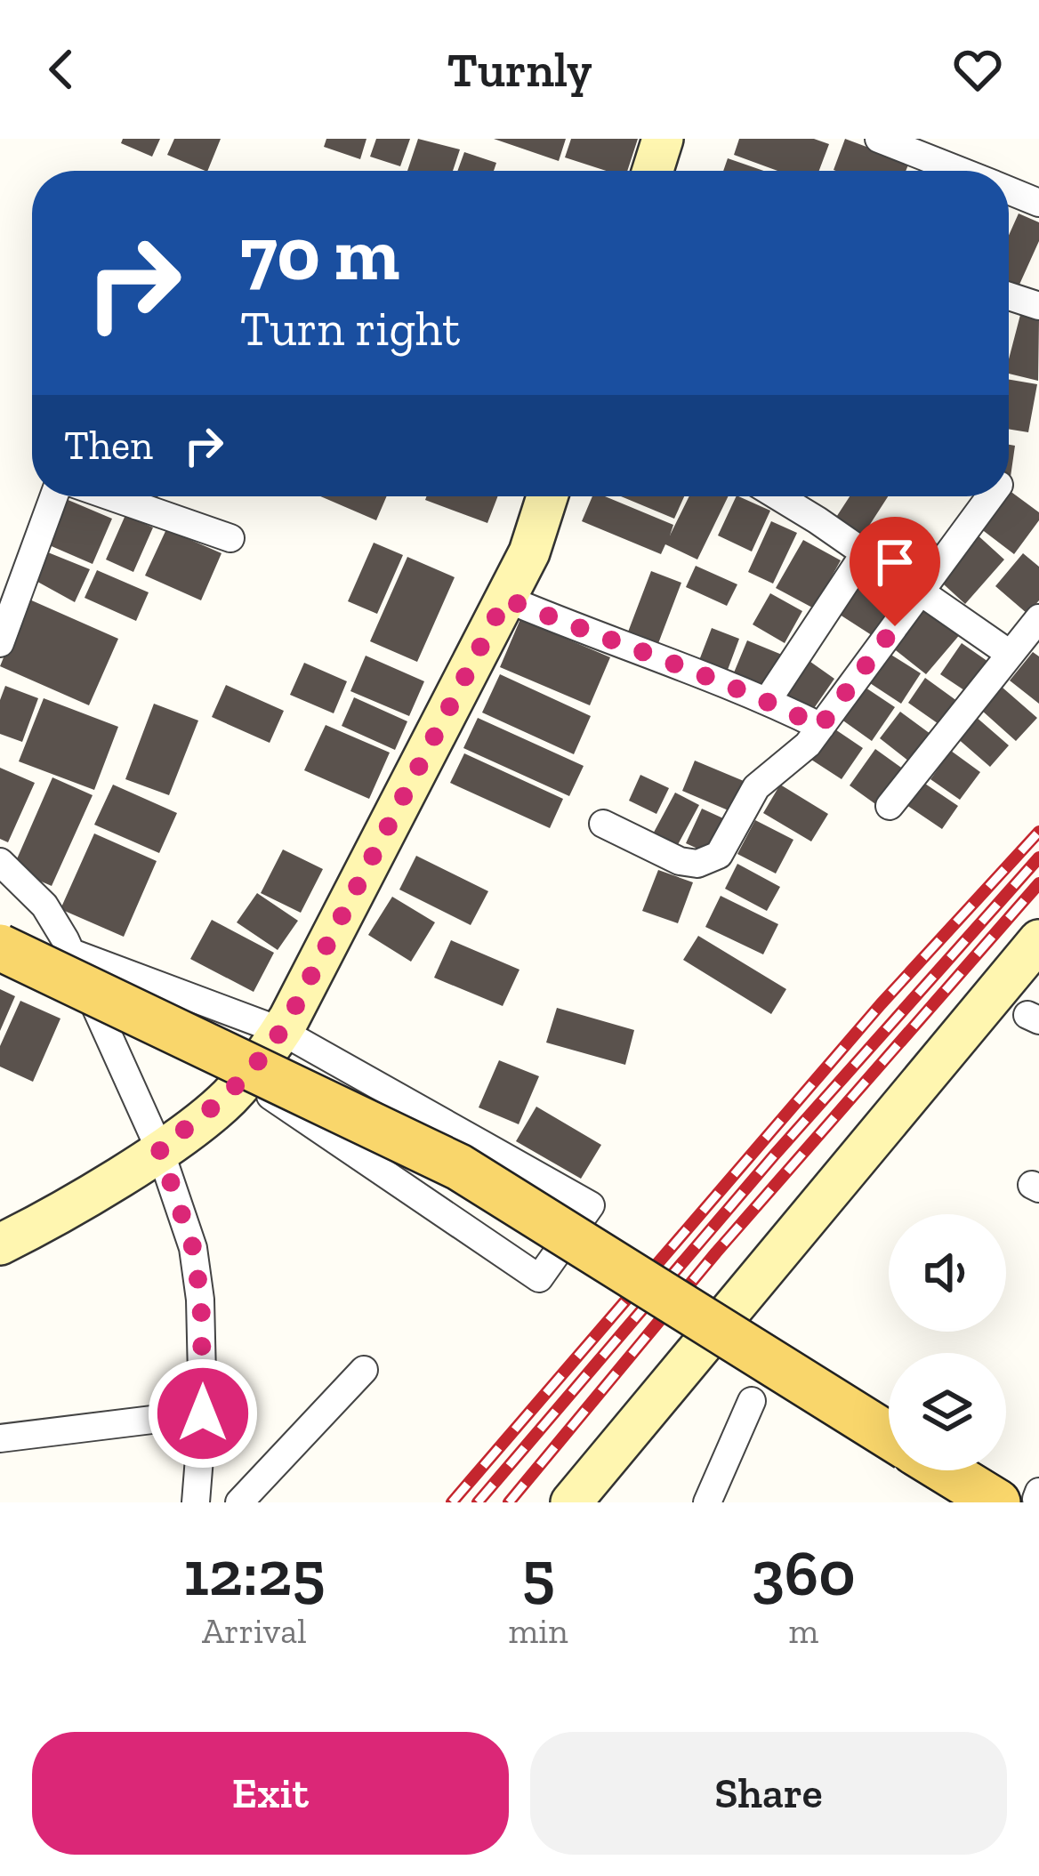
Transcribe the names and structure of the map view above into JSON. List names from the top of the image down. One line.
{"page":{"header":"Turnly","turn":["70 m","Turn right"],"then":"Then","eta":["12:25","Arrival","5","min","360","m"],"buttons":["Exit","Share"]}}
